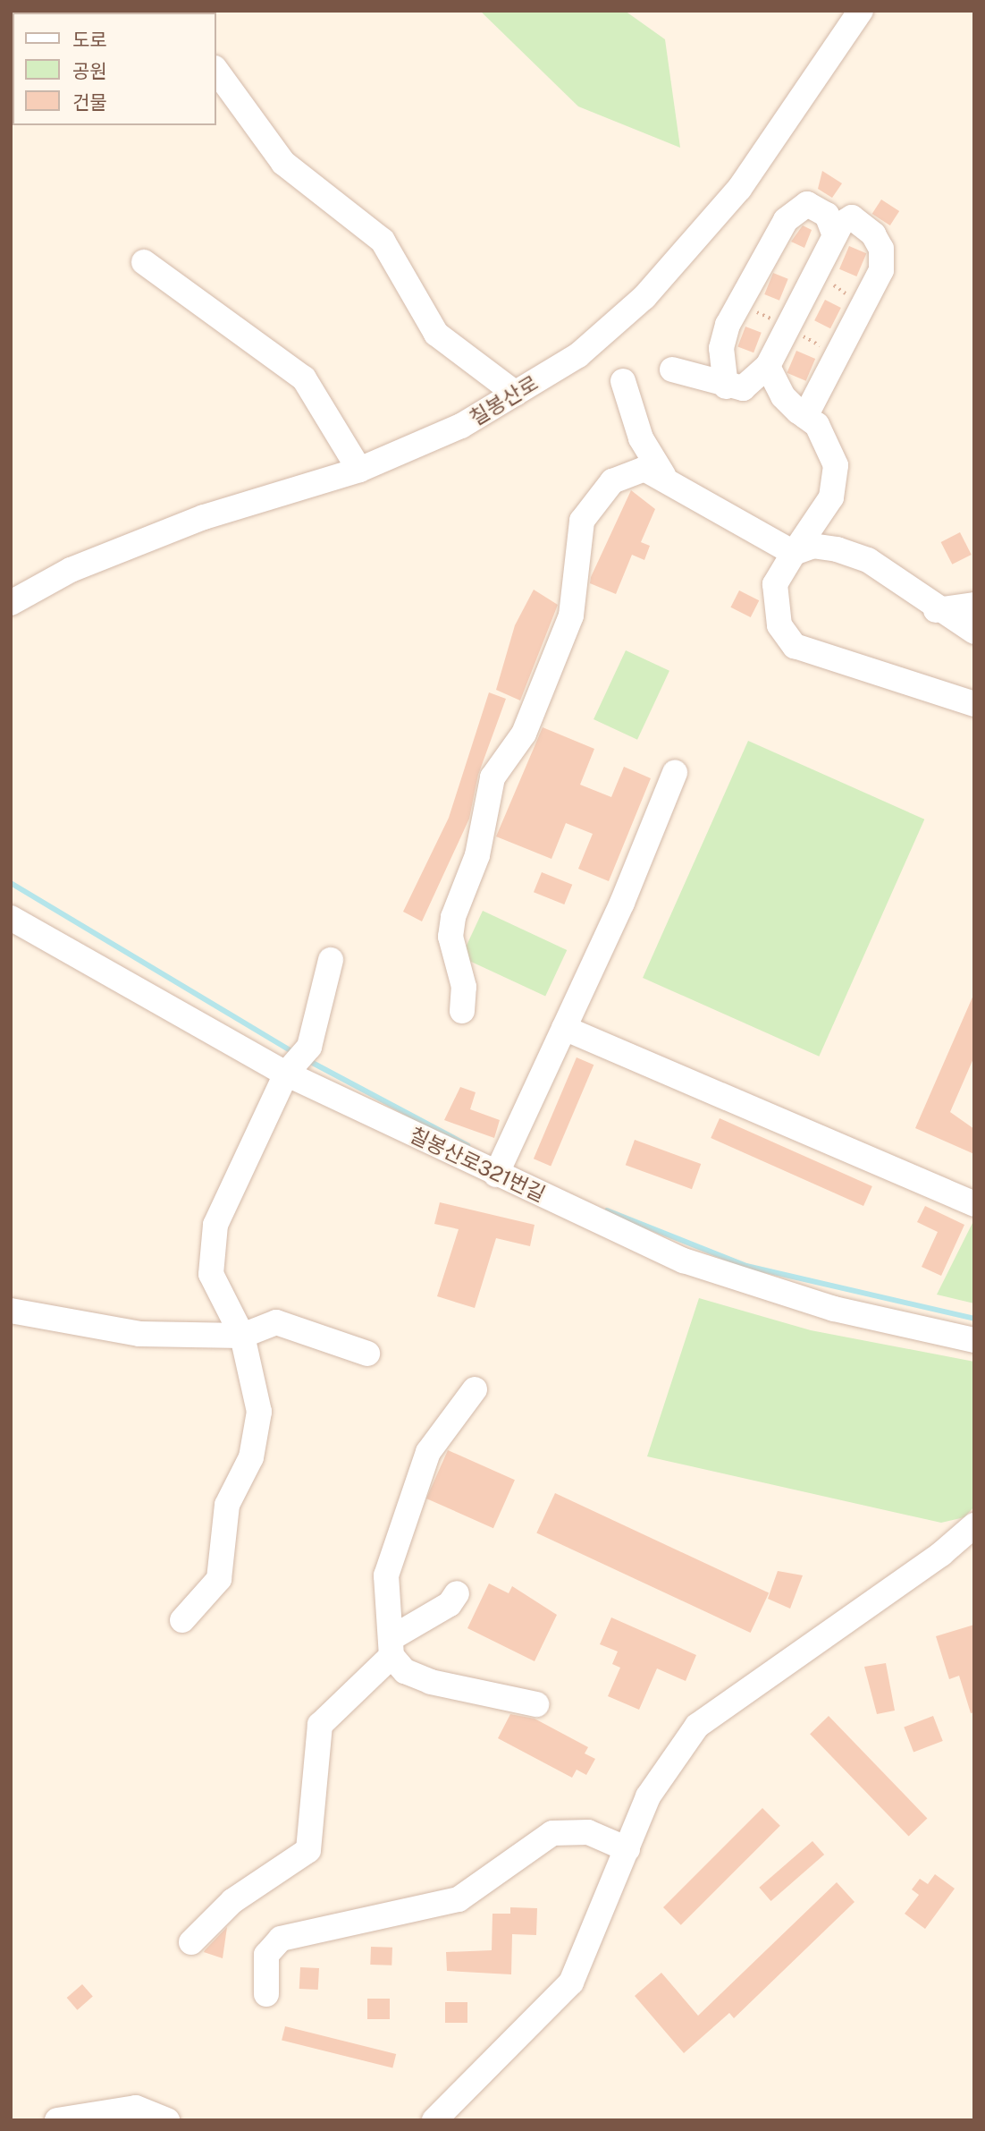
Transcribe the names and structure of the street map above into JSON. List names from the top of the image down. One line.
{"streets":{"street":["칠봉산로","칠봉산로321번길"]},"legend":["도로","공원","건물"]}
